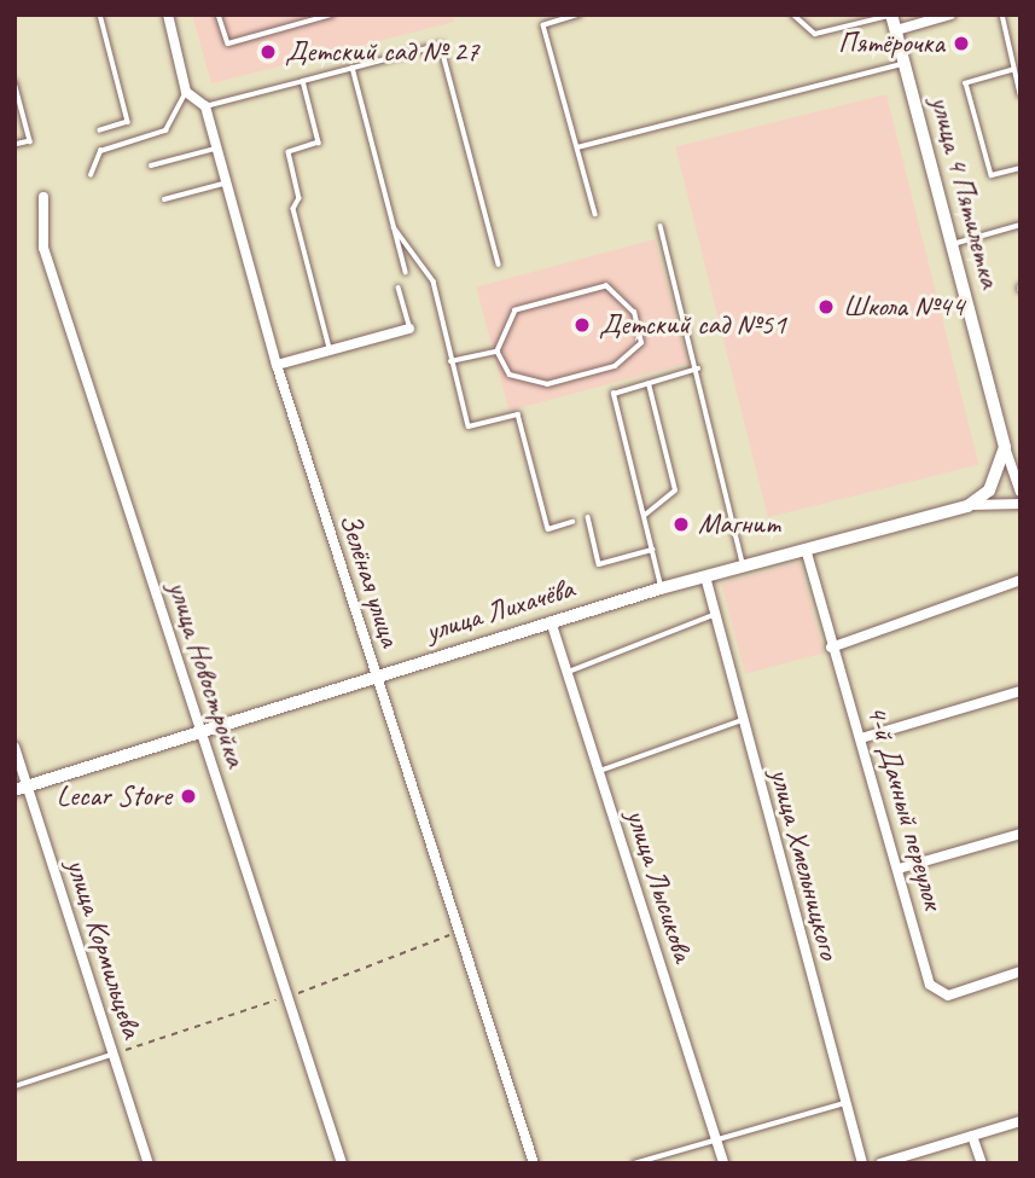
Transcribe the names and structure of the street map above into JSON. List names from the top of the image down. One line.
{"streets":{"main road":["улица 4 Пятилетка","улица Лихачёва"],"street":["Зелёная улица","улица Новостройка","4-й Дачный переулок","улица Хмельницкого","улица Лысикова","улица Кормильцева"]},"crossings":[["улица 4 Пятилетка","улица Лихачёва"],["Зелёная улица","улица Лихачёва"],["улица Лихачёва","улица Новостройка"],["улица Лихачёва","4-й Дачный переулок"],["улица Лихачёва","улица Хмельницкого"],["улица Лихачёва","улица Лысикова"],["улица Лихачёва","улица Кормильцева"]],"places":["Пятёрочка","Детский сад № 27","Школа №44","Детский сад №51","Магнит","Lecar Store"]}
